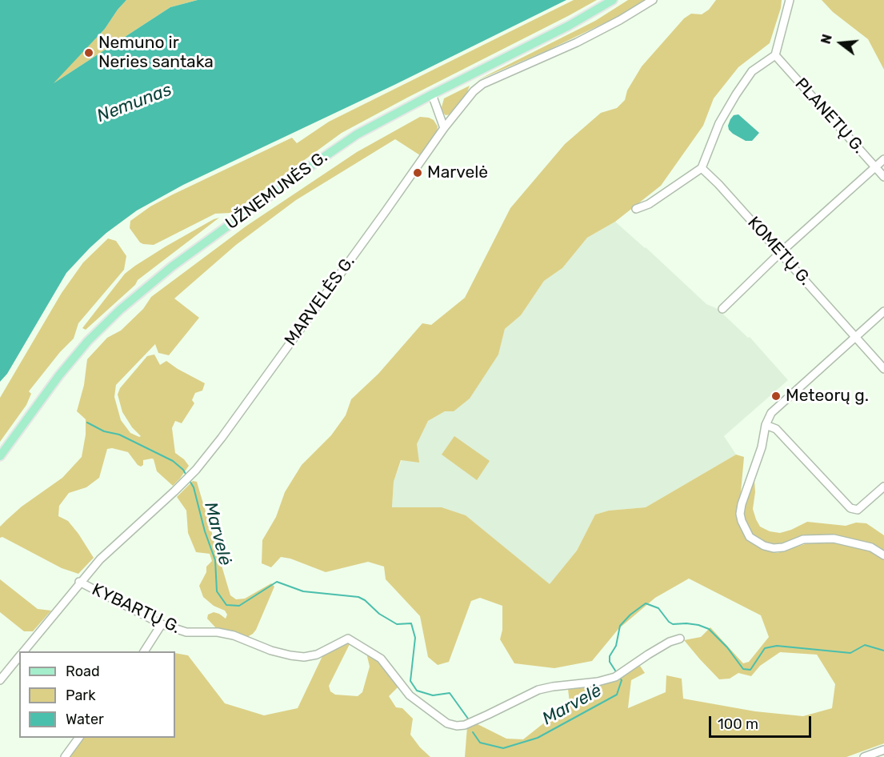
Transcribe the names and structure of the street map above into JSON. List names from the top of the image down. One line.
{"streets":{"main road":["UŽNEMUNĖS G."],"street":["PLANETŲ G.","KOMETŲ G.","MARVELĖS G.","KYBARTŲ G."]},"crossings":[["MARVELĖS G.","KYBARTŲ G."]],"water":["Nemunas","Marvelė"],"places":["Nemuno ir Neries santaka","Marvelė","Meteorų g."],"legend":["Road","Park","Water"],"scale_bar":"100 m","north":"left"}
